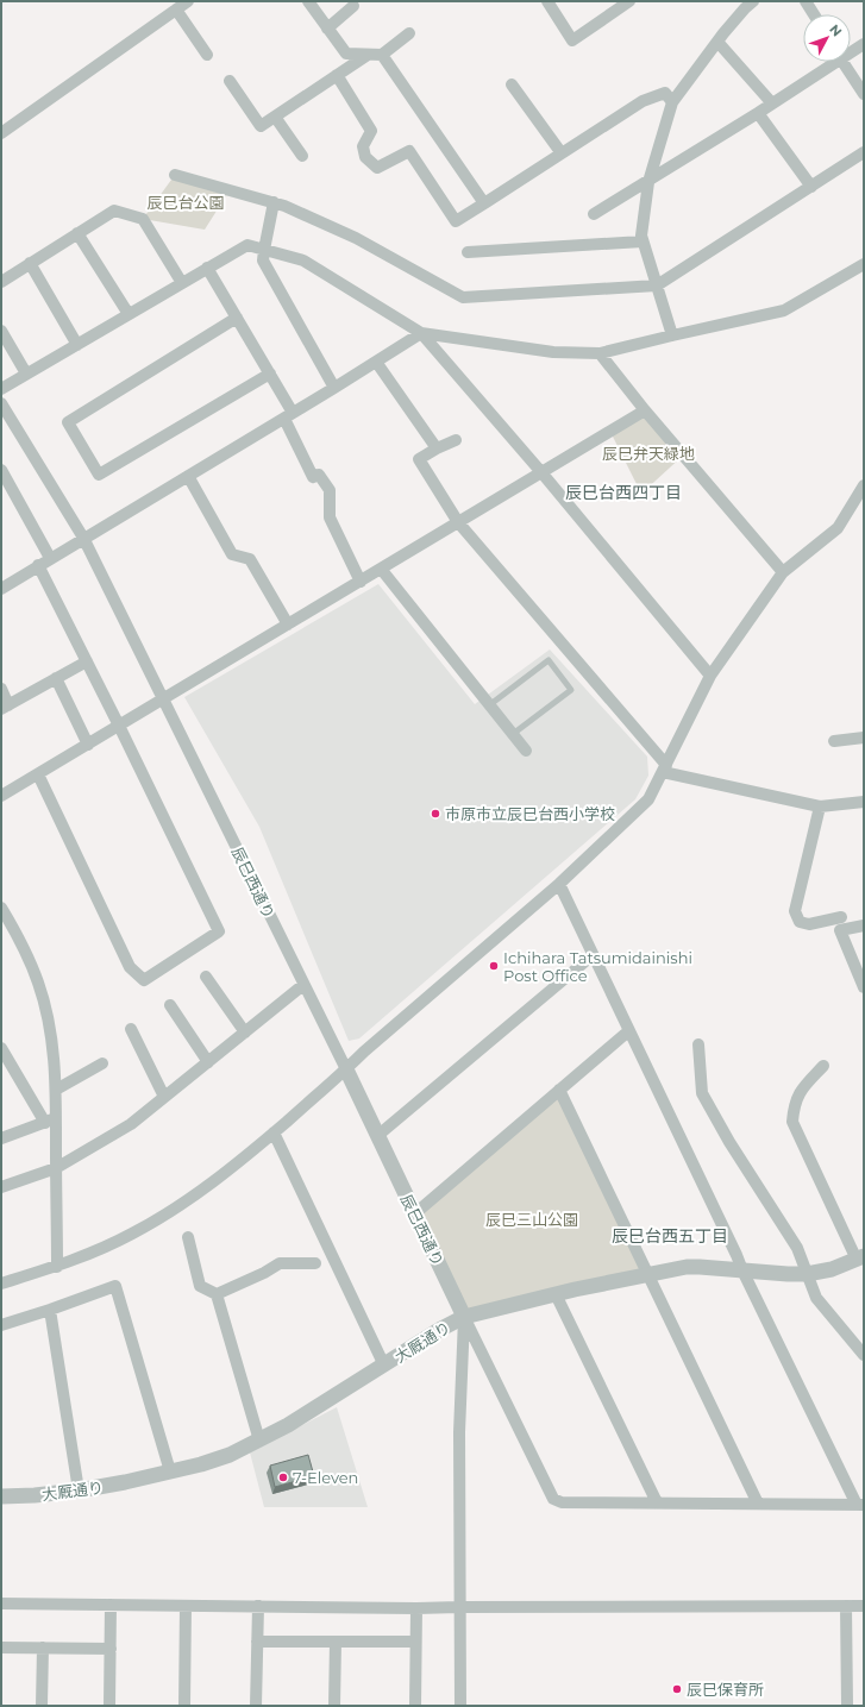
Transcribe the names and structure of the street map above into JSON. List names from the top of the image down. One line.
{"streets":{"street":["辰巳西通り","大厩通り"]},"crossings":[["辰巳西通り","大厩通り"]],"districts":["辰巳台西四丁目","辰巳台西五丁目"],"parks":["辰巳台公園","辰巳弁天緑地","辰巳三山公園"],"places":["市原市立辰巳台西小学校","Ichihara Tatsumidainishi Post Office","7-Eleven","辰巳保育所"],"north":"top right"}
